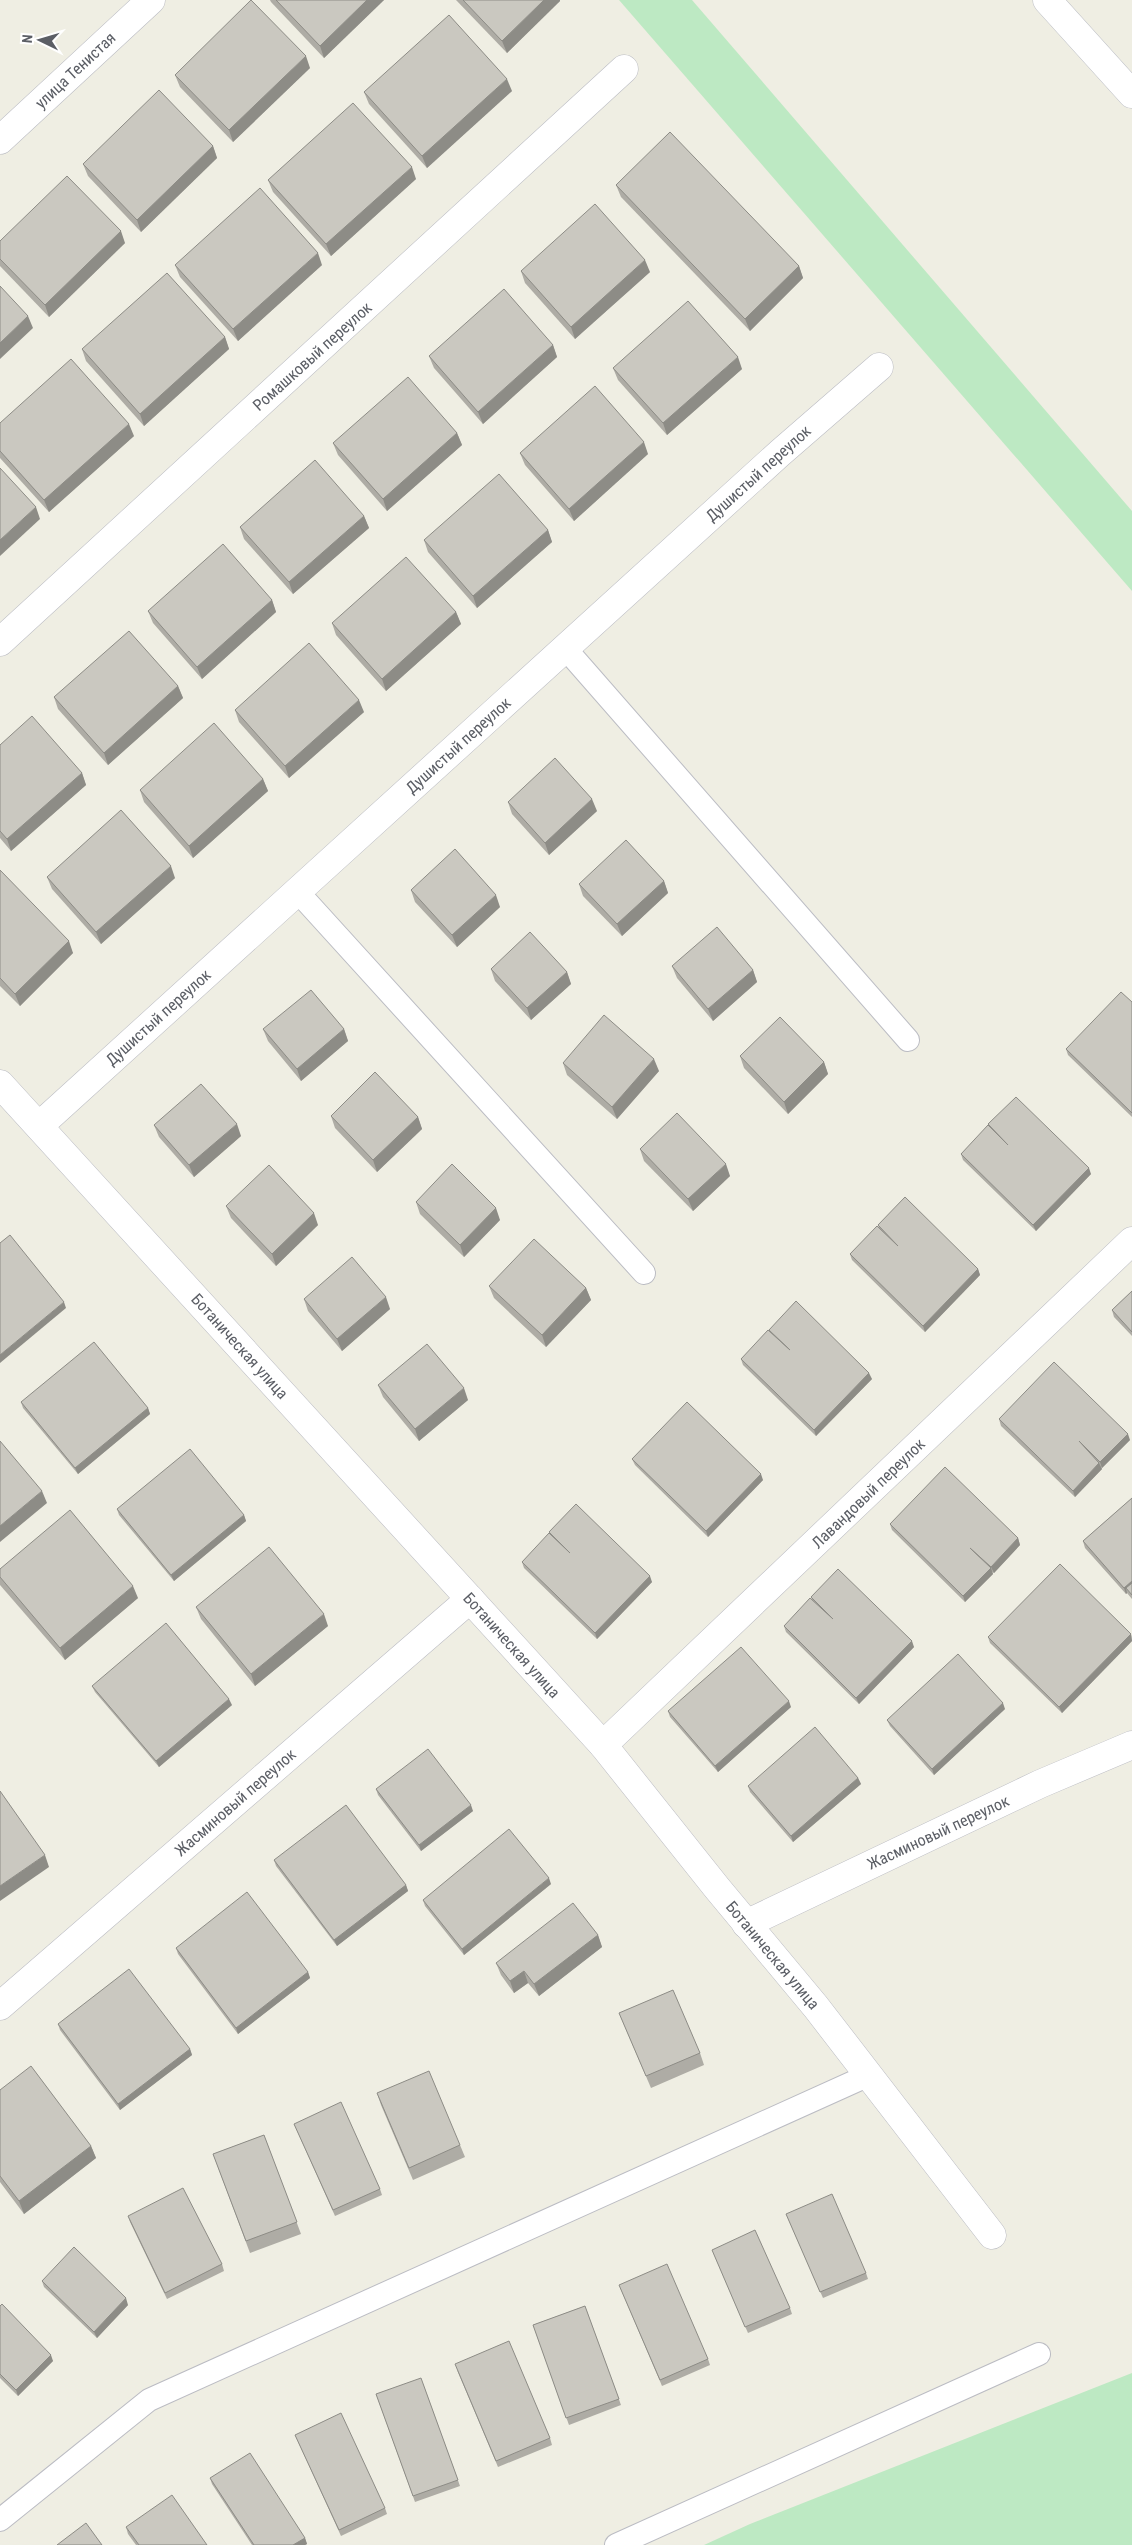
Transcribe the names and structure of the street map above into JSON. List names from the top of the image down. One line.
{"streets":{"street":["улица Тенистая","Ромашковый переулок","Душистый переулок","Ботаническая улица","Лавандовый переулок","Жасминовый переулок"]},"crossings":[["Душистый переулок","Ботаническая улица"],["Ботаническая улица","Лавандовый переулок"],["Ботаническая улица","Жасминовый переулок"]],"north":"left"}
